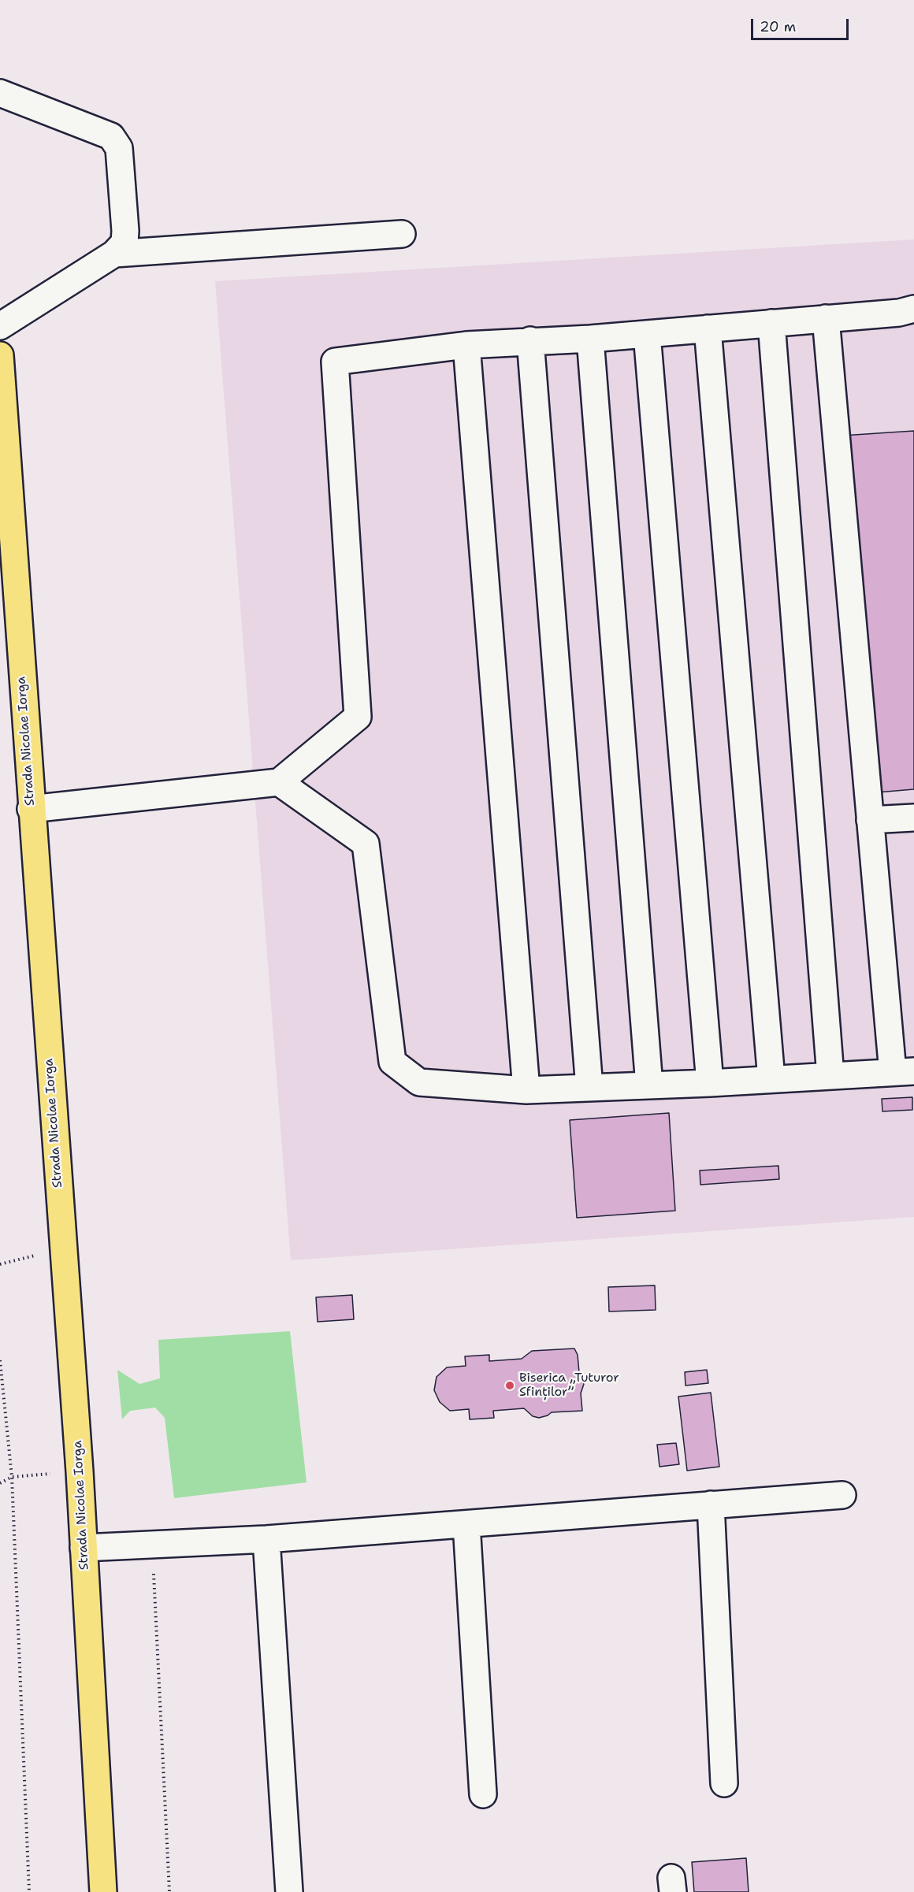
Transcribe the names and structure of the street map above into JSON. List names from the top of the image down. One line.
{"streets":{"main road":["Strada Nicolae Iorga"]},"places":["Biserica „Tuturor Sfinților”"],"scale_bar":"20 m"}
